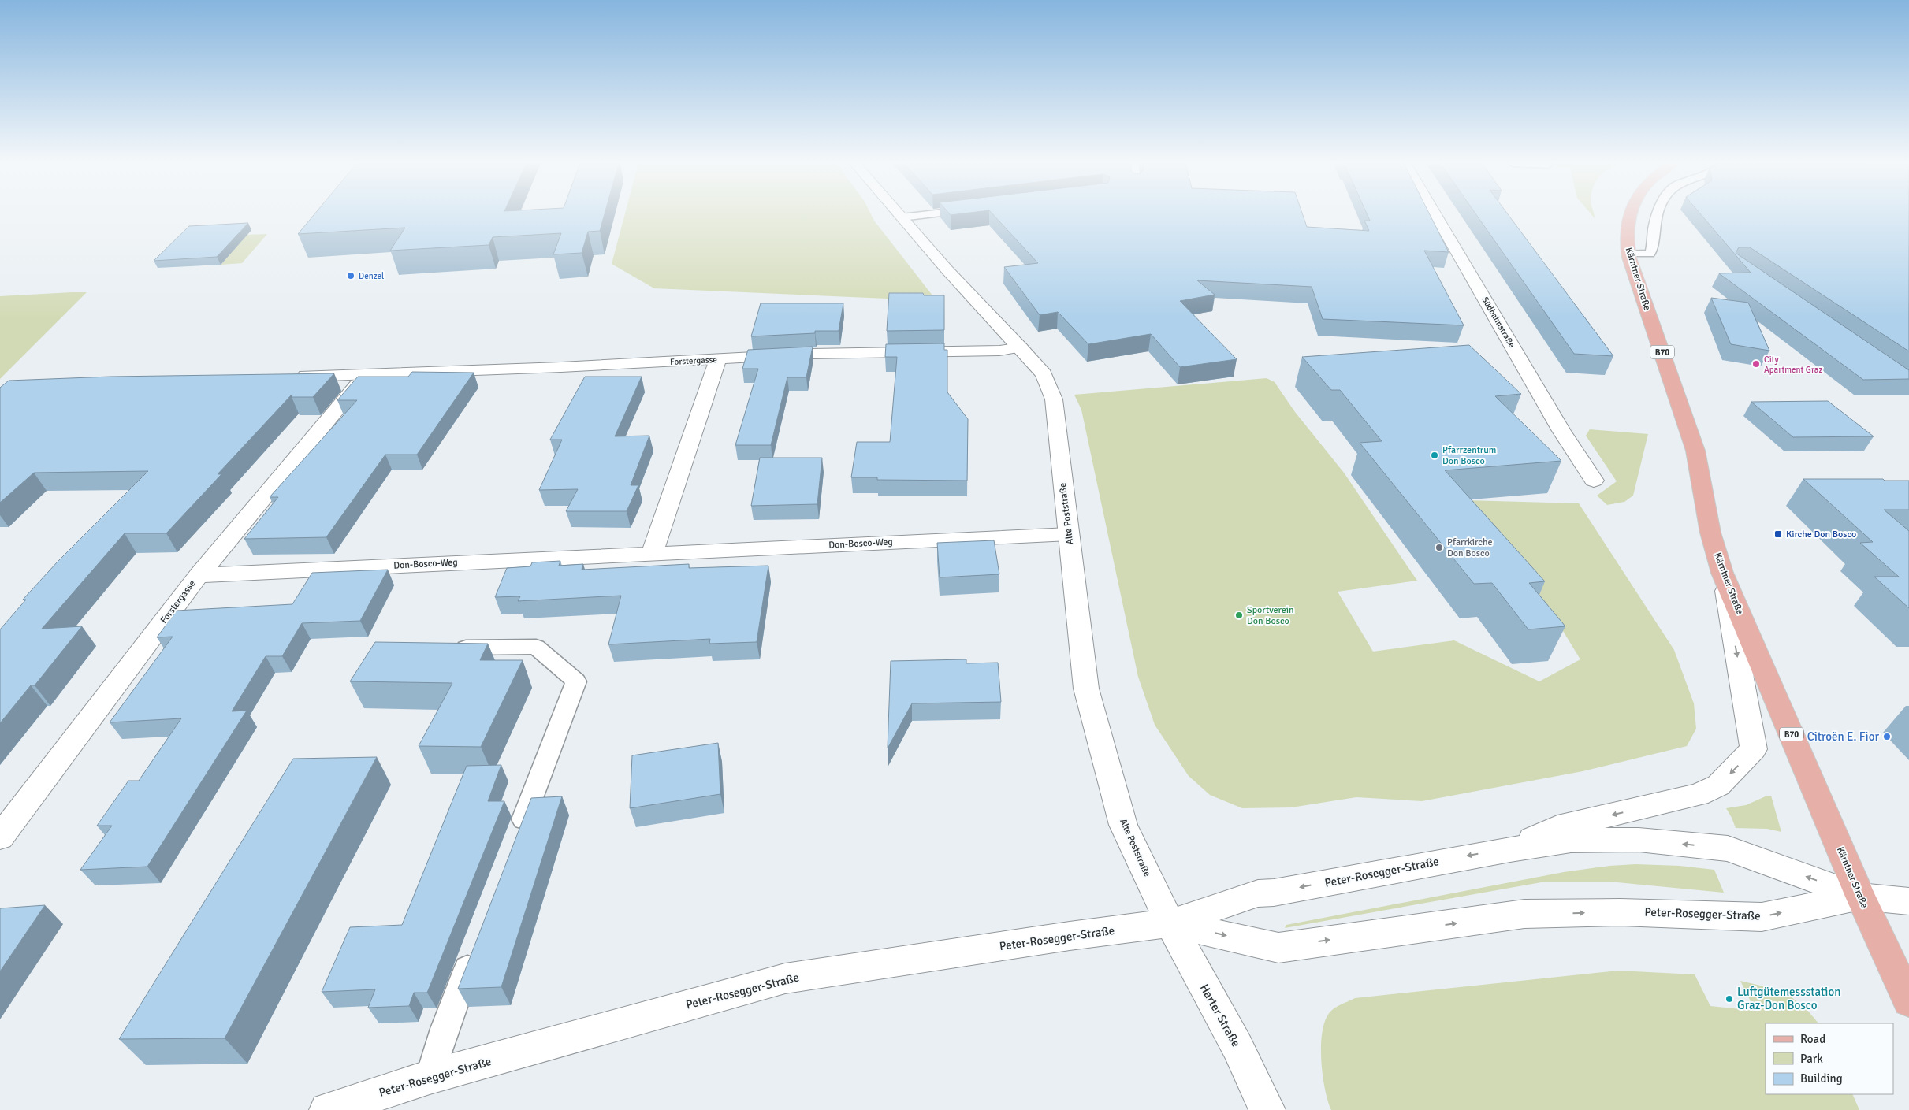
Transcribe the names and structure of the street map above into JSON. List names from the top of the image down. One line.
{"streets":{"main road":["Kärntner Straße","B70"],"street":["Südbahnstraße","Forstergasse","Alte Poststraße","Don-Bosco-Weg","Peter-Rosegger-Straße","Harter Straße"]},"crossings":[["Kärntner Straße","Peter-Rosegger-Straße"],["Forstergasse","Alte Poststraße"],["Forstergasse","Don-Bosco-Weg"],["Alte Poststraße","Don-Bosco-Weg"],["Alte Poststraße","Peter-Rosegger-Straße"],["Alte Poststraße","Harter Straße"],["Peter-Rosegger-Straße","Harter Straße"]],"places":{"other":["Denzel","City Apartment Graz","Pfarrzentrum Don Bosco","Pfarrkirche Don Bosco","Sportverein Don Bosco","Citroën E. Fior","Luftgütemessstation Graz-Don Bosco"],"transit":["Kirche Don Bosco"]},"legend":["Road","Park","Building"]}
